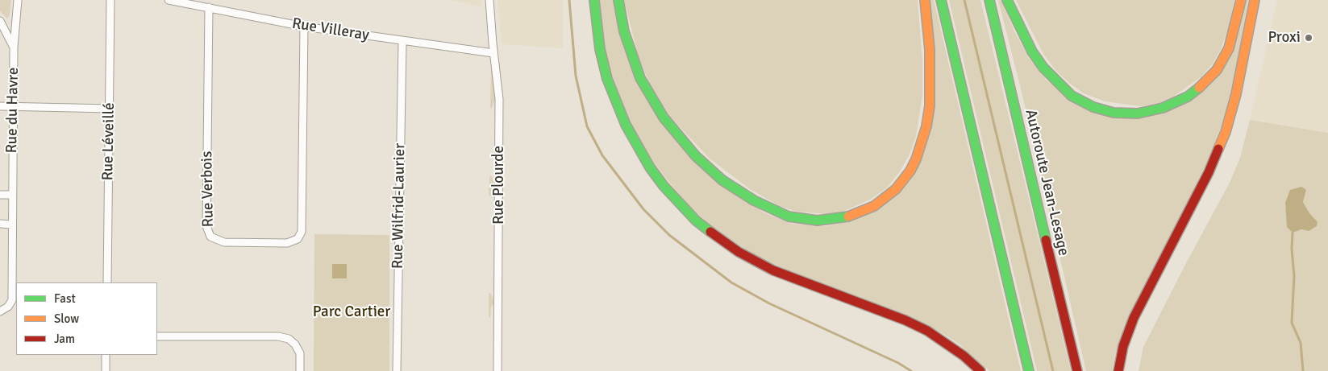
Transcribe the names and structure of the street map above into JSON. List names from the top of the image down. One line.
{"streets":{"highway":["Autoroute Jean-Lesage"],"street":["Rue Villeray","Rue du Havre","Rue Léveillé","Rue Plourde","Rue Verbois","Rue Wilfrid-Laurier"]},"crossings":[["Rue Villeray","Rue Plourde"],["Rue Villeray","Rue Verbois"],["Rue Villeray","Rue Wilfrid-Laurier"]],"parks":["Parc Cartier"],"places":["Proxi"],"legend":["Fast","Slow","Jam"]}
